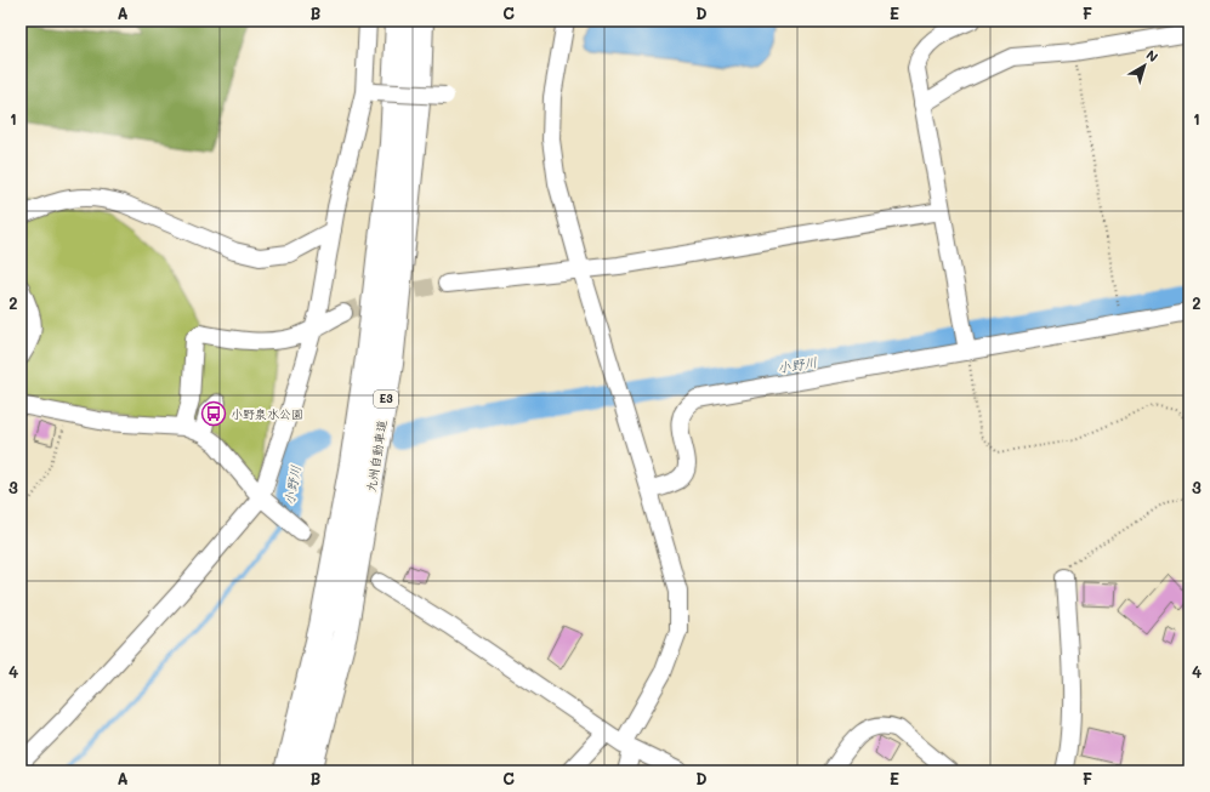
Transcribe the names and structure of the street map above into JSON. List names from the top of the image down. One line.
{"streets":{"highway":["E3","九州自動車道"]},"water":["小野川"],"places":{"bus stop":["小野泉水公園"]},"north":"top right","grid":{"columns":["A","B","C","D","E","F"],"rows":["1","2","3","4"]}}
